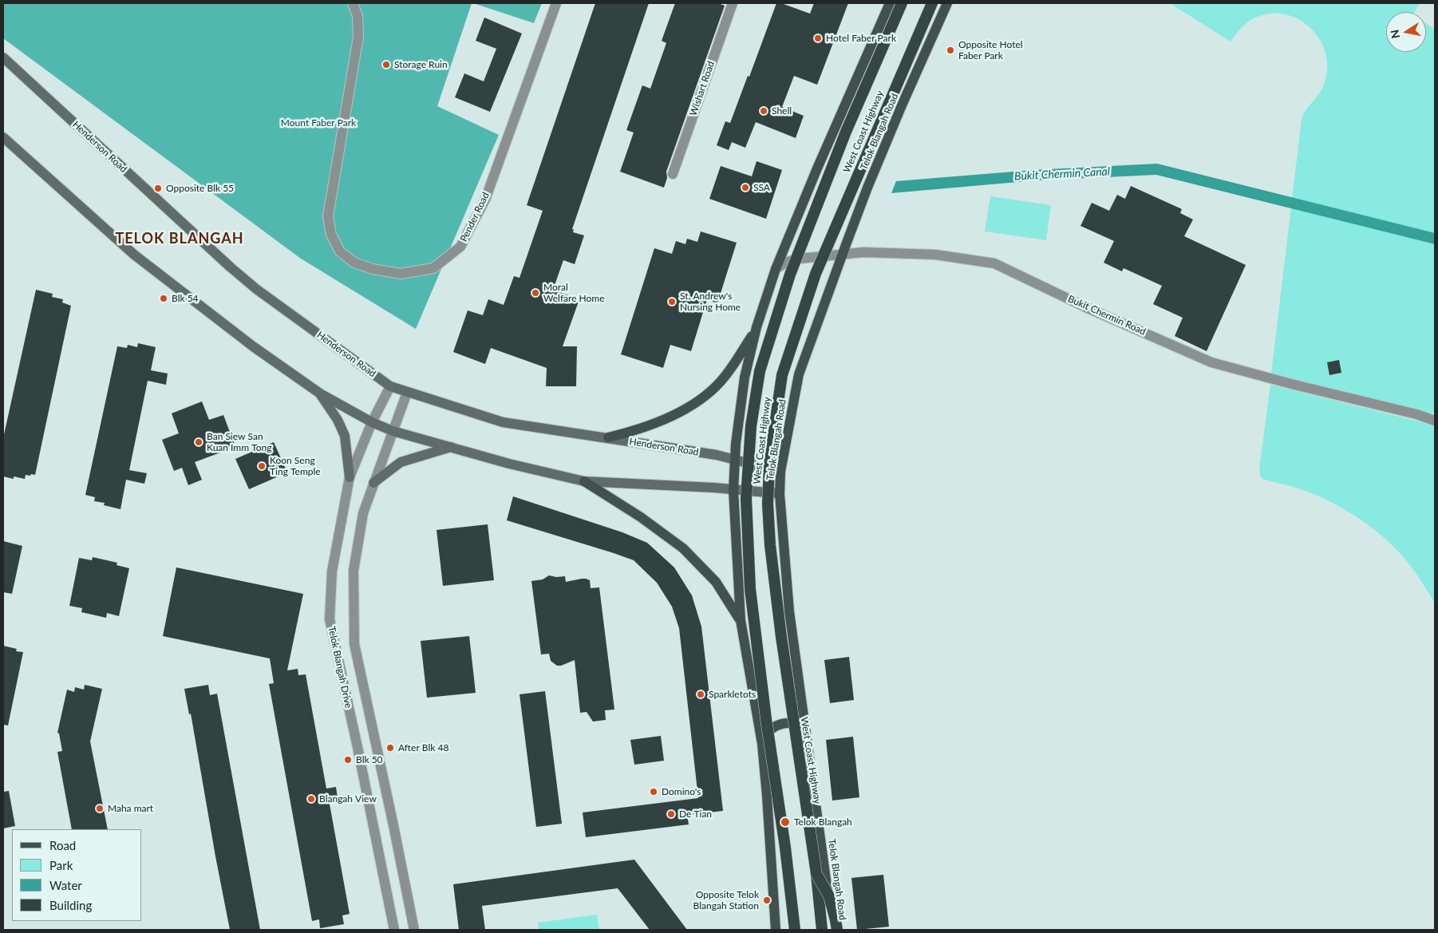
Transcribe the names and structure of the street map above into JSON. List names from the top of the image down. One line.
{"streets":{"highway":["West Coast Highway"],"main road":["Telok Blangah Road","Henderson Road"],"street":["Wishart Road","Pender Road","Bukit Chermin Road","Telok Blangah Drive"]},"crossings":[["Telok Blangah Road","Henderson Road"],["Telok Blangah Road","Bukit Chermin Road"],["Henderson Road","Telok Blangah Drive"]],"districts":["TELOK BLANGAH"],"water":["Bukit Chermin Canal"],"parks":["Mount Faber Park"],"places":["Hotel Faber Park","Opposite Hotel Faber Park","Storage Ruin","Shell","SSA","Opposite Blk 55","Moral Welfare Home","Blk 54","St. Andrew's Nursing Home","Ban Siew San Kuan Imm Tong","Koon Seng Ting Temple","Sparkletots","After Blk 48","Blk 50","Domino's","Blangah View","Maha mart","De Tian","Telok Blangah","Opposite Telok Blangah Station"],"legend":["Road","Park","Water","Building"],"north":"left"}
